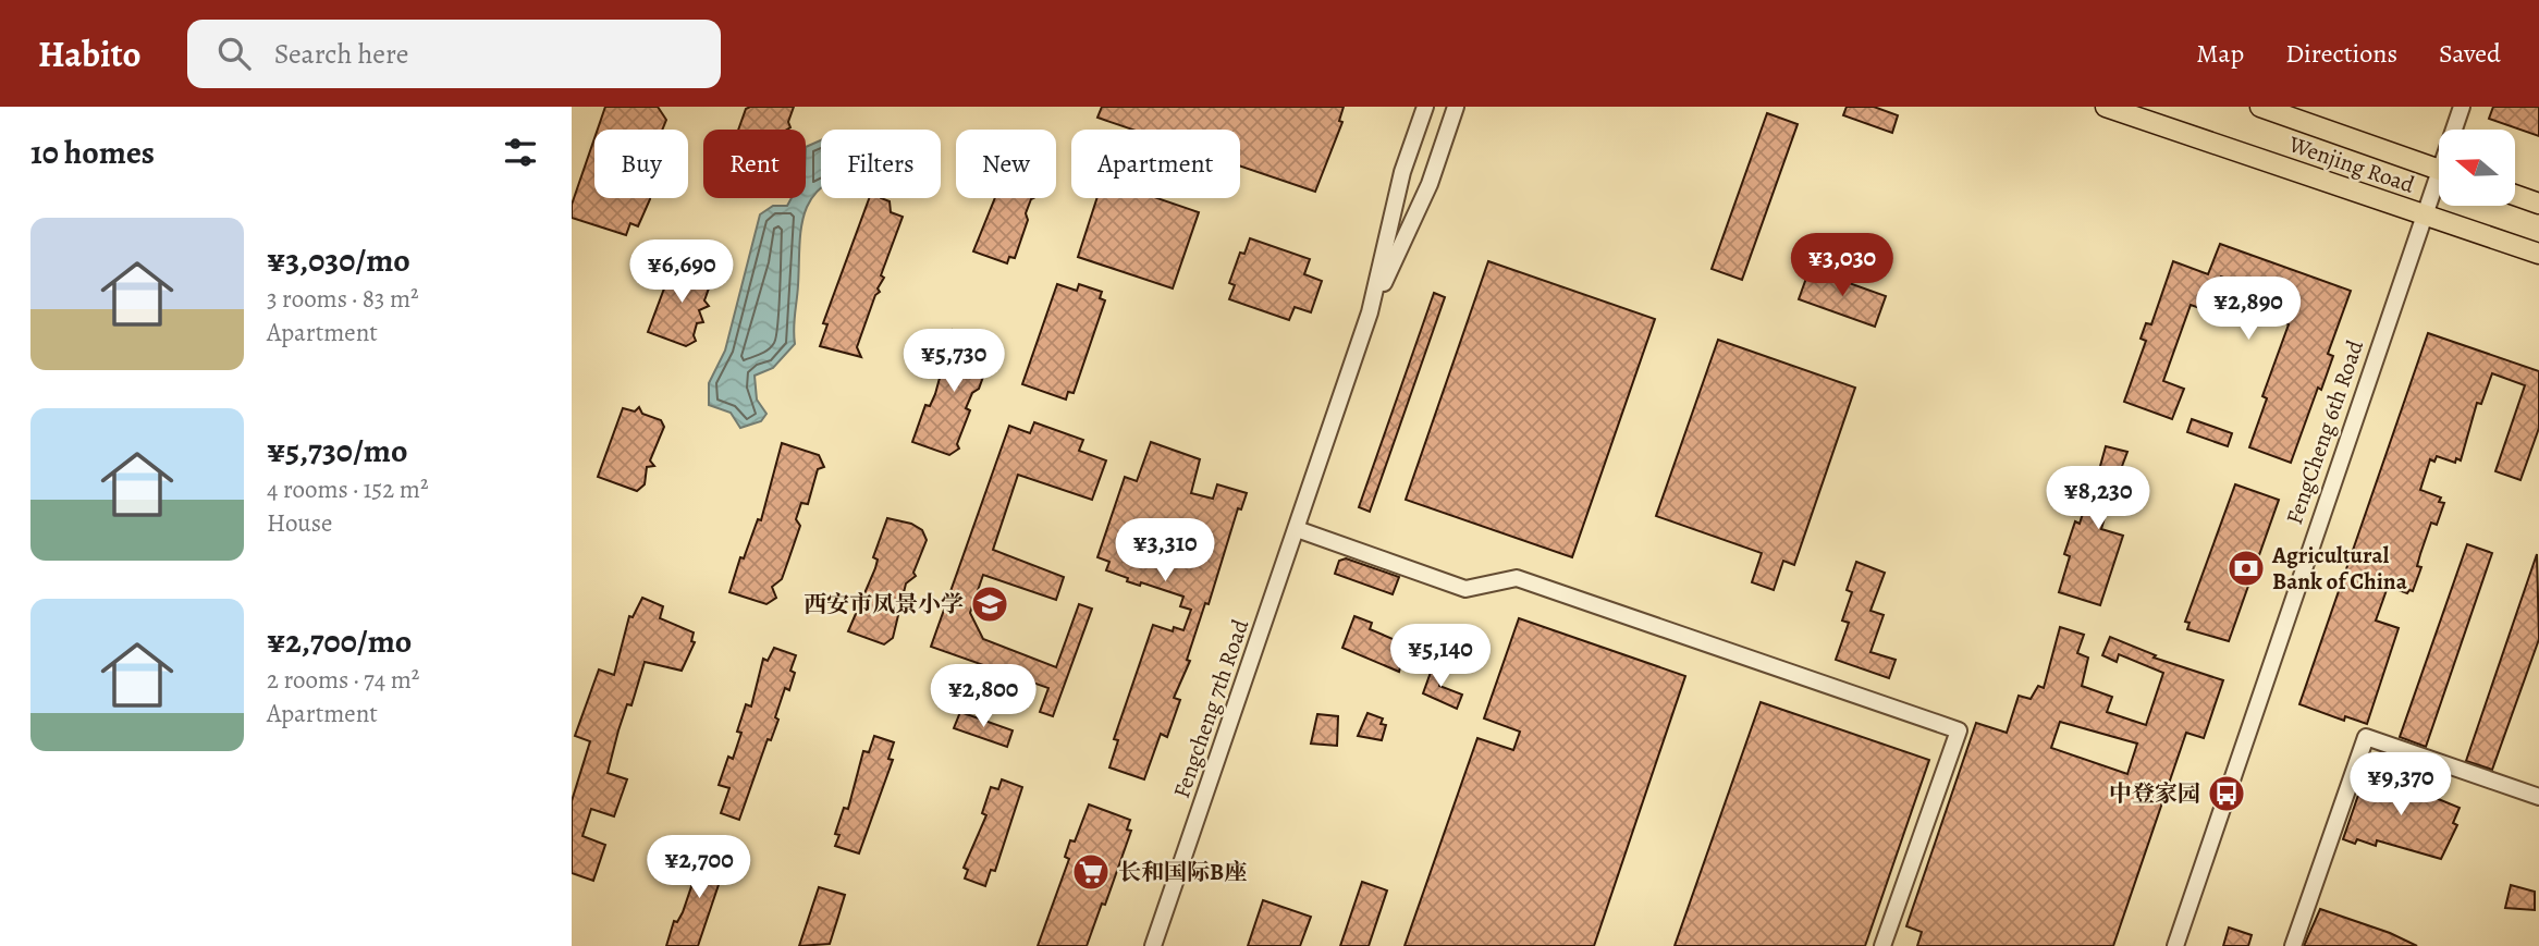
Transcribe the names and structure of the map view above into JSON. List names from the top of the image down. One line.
{"streets":{"main road":["Wenjing Road"],"street":["FengCheng 6th Road","Fengcheng 7th Road"]},"crossings":[["Wenjing Road","FengCheng 6th Road"]],"places":{"bank":["Agricultural Bank of China"],"school or university":["西安市凤景小学"],"bus stop":["中登家园"],"supermarket":["长和国际B座"]},"north":"left","page":{"header":"Habito","search":"Search here","nav":["Map","Directions","Saved"],"heading":"10 homes","chip":["Buy","Rent","Filters","New","Apartment"],"list":[{"name":"¥3,030/mo","note":"3 rooms · 83 m² · Apartment"},{"name":"¥5,730/mo","note":"4 rooms · 152 m² · House"},{"name":"¥2,700/mo","note":"2 rooms · 74 m² · Apartment"}],"price":["¥3,030","¥6,690","¥2,890","¥5,730","¥8,230","¥3,310","¥5,140","¥2,800","¥9,370","¥2,700"]}}
